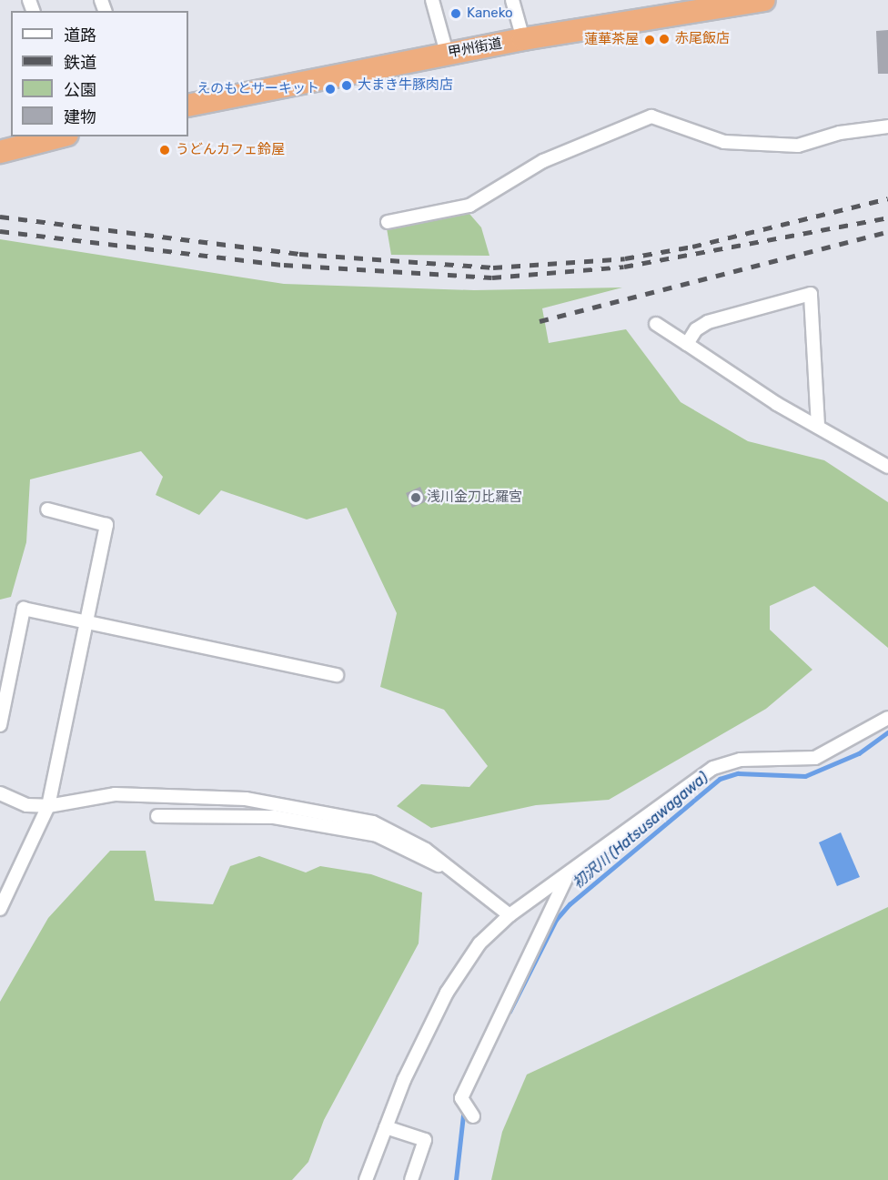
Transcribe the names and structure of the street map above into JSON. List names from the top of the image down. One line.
{"streets":{"highway":["甲州街道"]},"water":["初沢川 (Hatsusawagawa)"],"places":["Kaneko","赤尾飯店","蓮華茶屋","大まき牛豚肉店","えのもとサーキット","うどんカフェ鈴屋","浅川金刀比羅宮"],"legend":["道路","鉄道","公園","建物"]}
